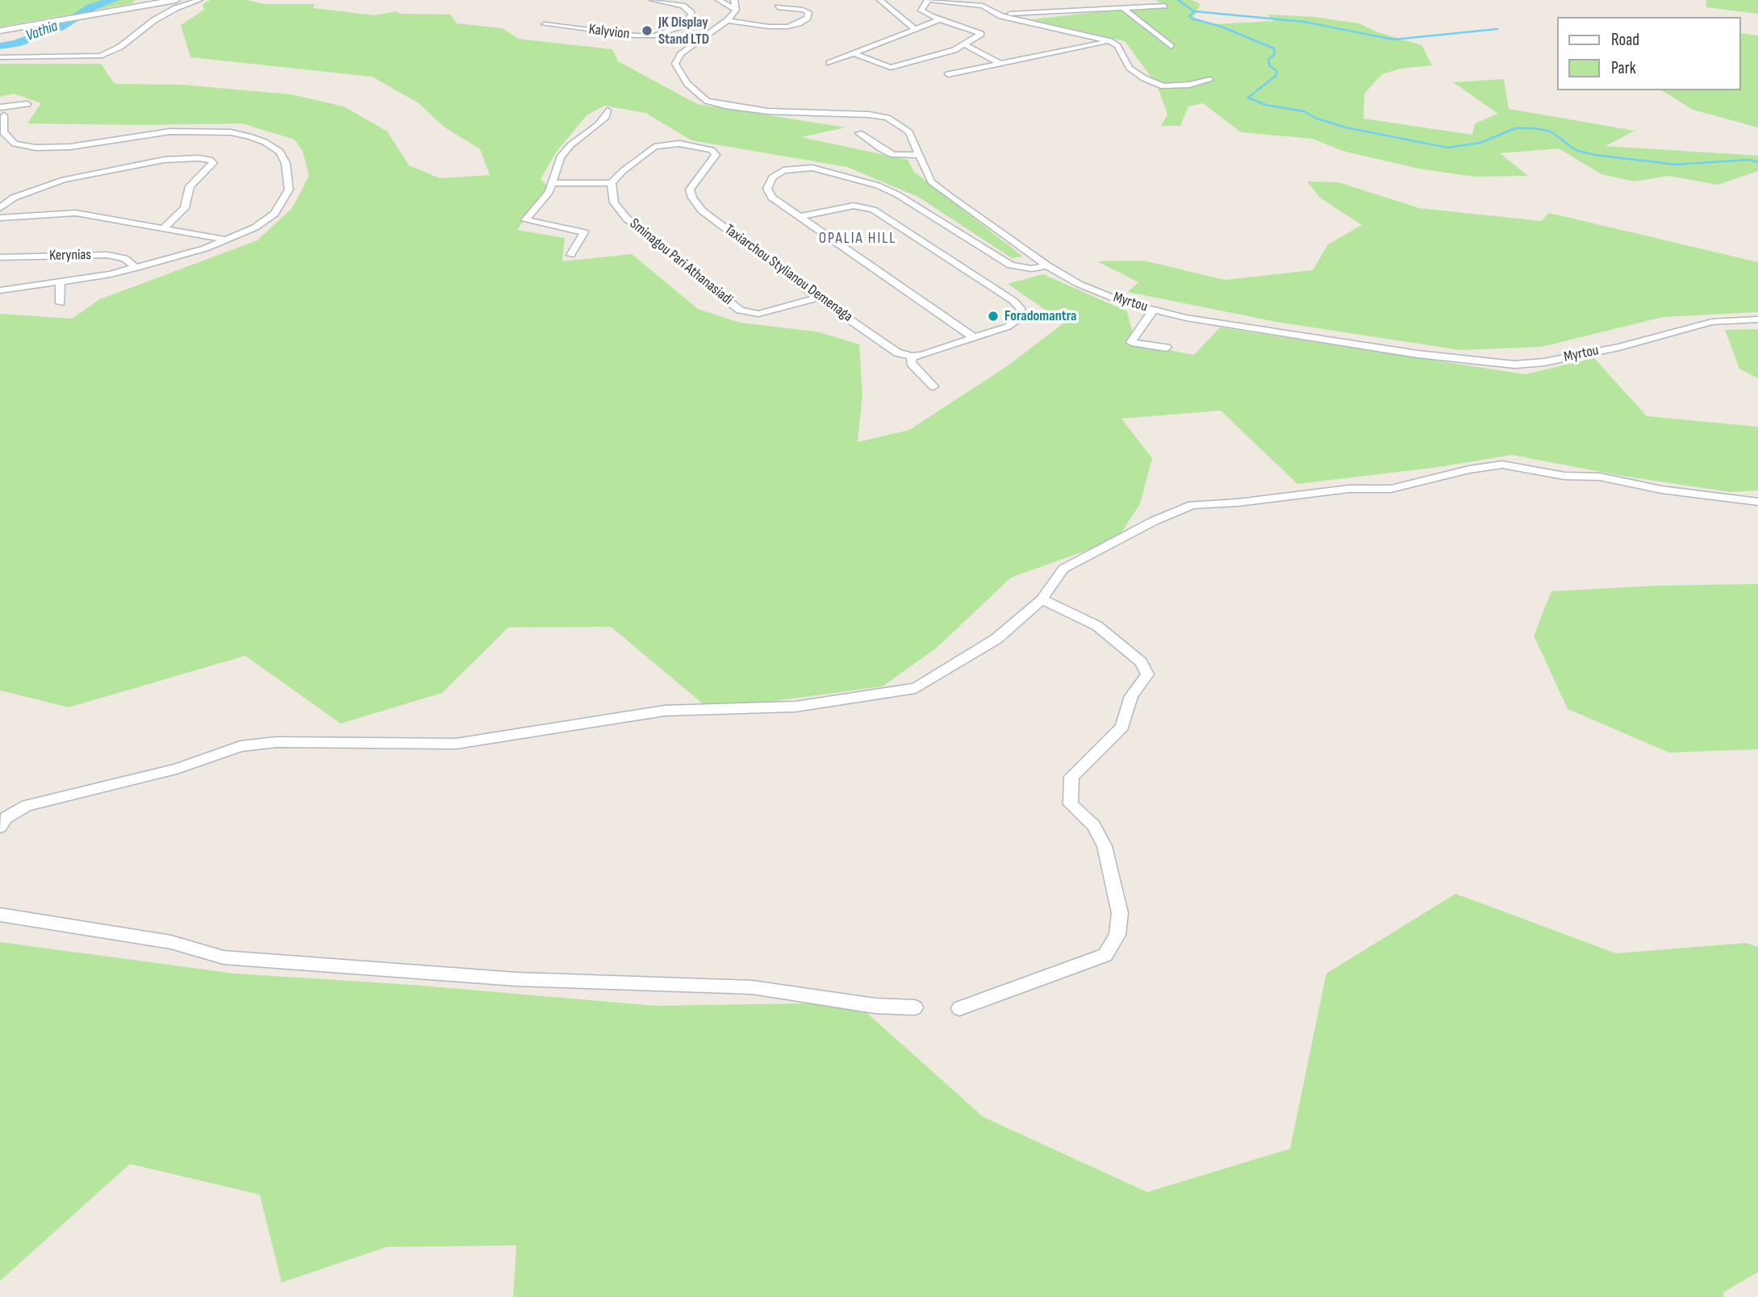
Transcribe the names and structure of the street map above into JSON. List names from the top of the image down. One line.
{"streets":{"street":["Kalyvion","Kerynias","Sminagou Pari Athanasiadi","Taxiarchou Stylianou Demenaga","Myrtou"]},"crossings":[["Sminagou Pari Athanasiadi","Taxiarchou Stylianou Demenaga"]],"districts":["OPALIA HILL"],"water":["Vathia"],"places":["JK Display Stand LTD","Foradomantra"],"legend":["Road","Park"]}
